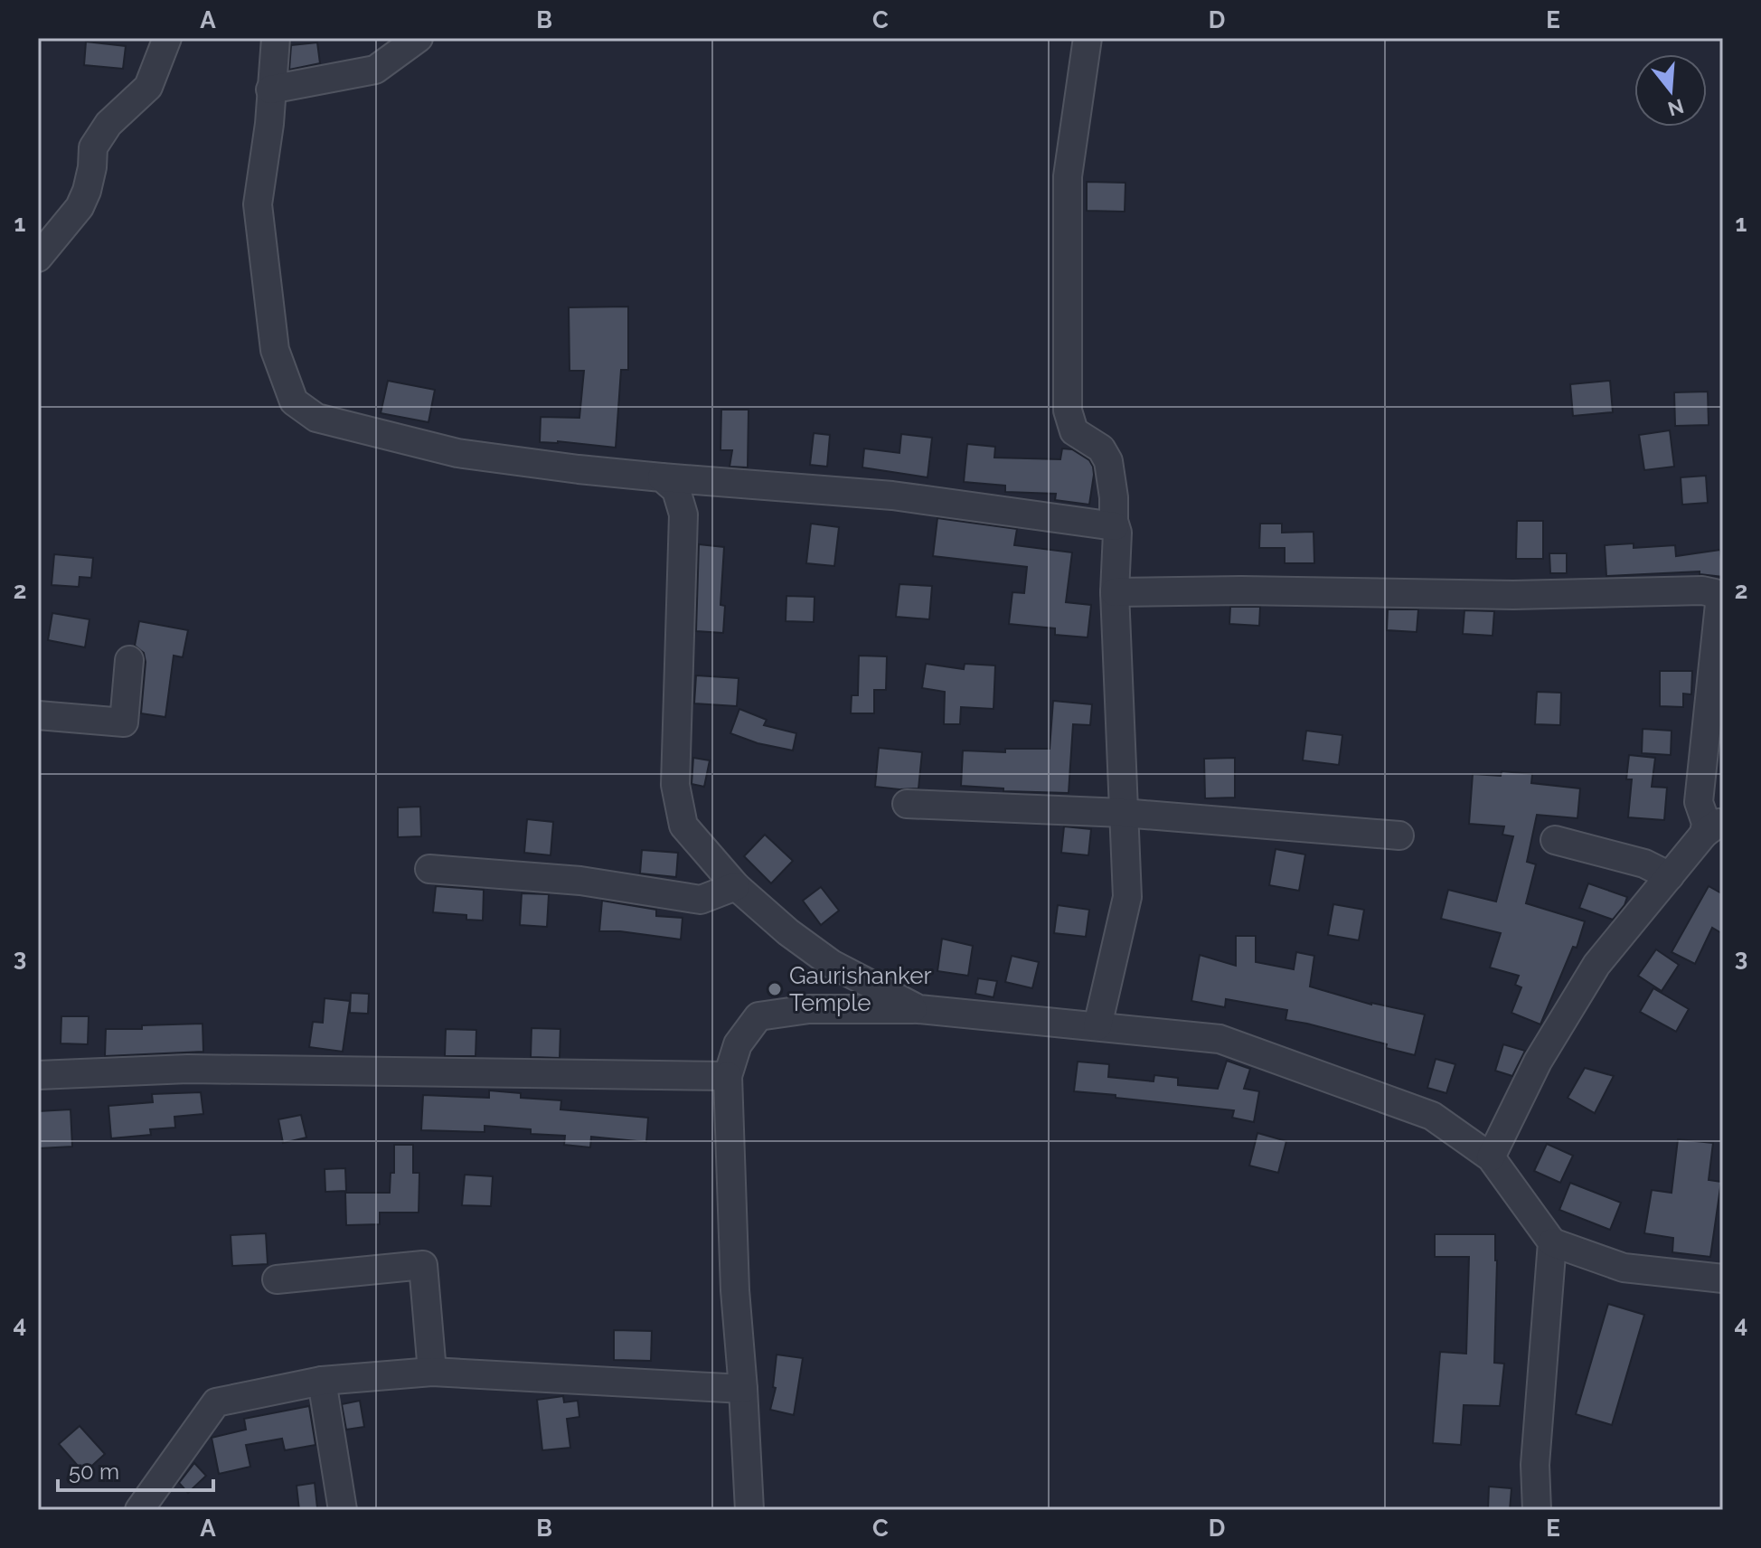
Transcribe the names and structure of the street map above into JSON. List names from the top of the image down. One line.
{"places":["Gaurishanker Temple"],"scale_bar":"50 m","north":"bottom","grid":{"columns":["A","B","C","D","E"],"rows":["1","2","3","4"]}}
